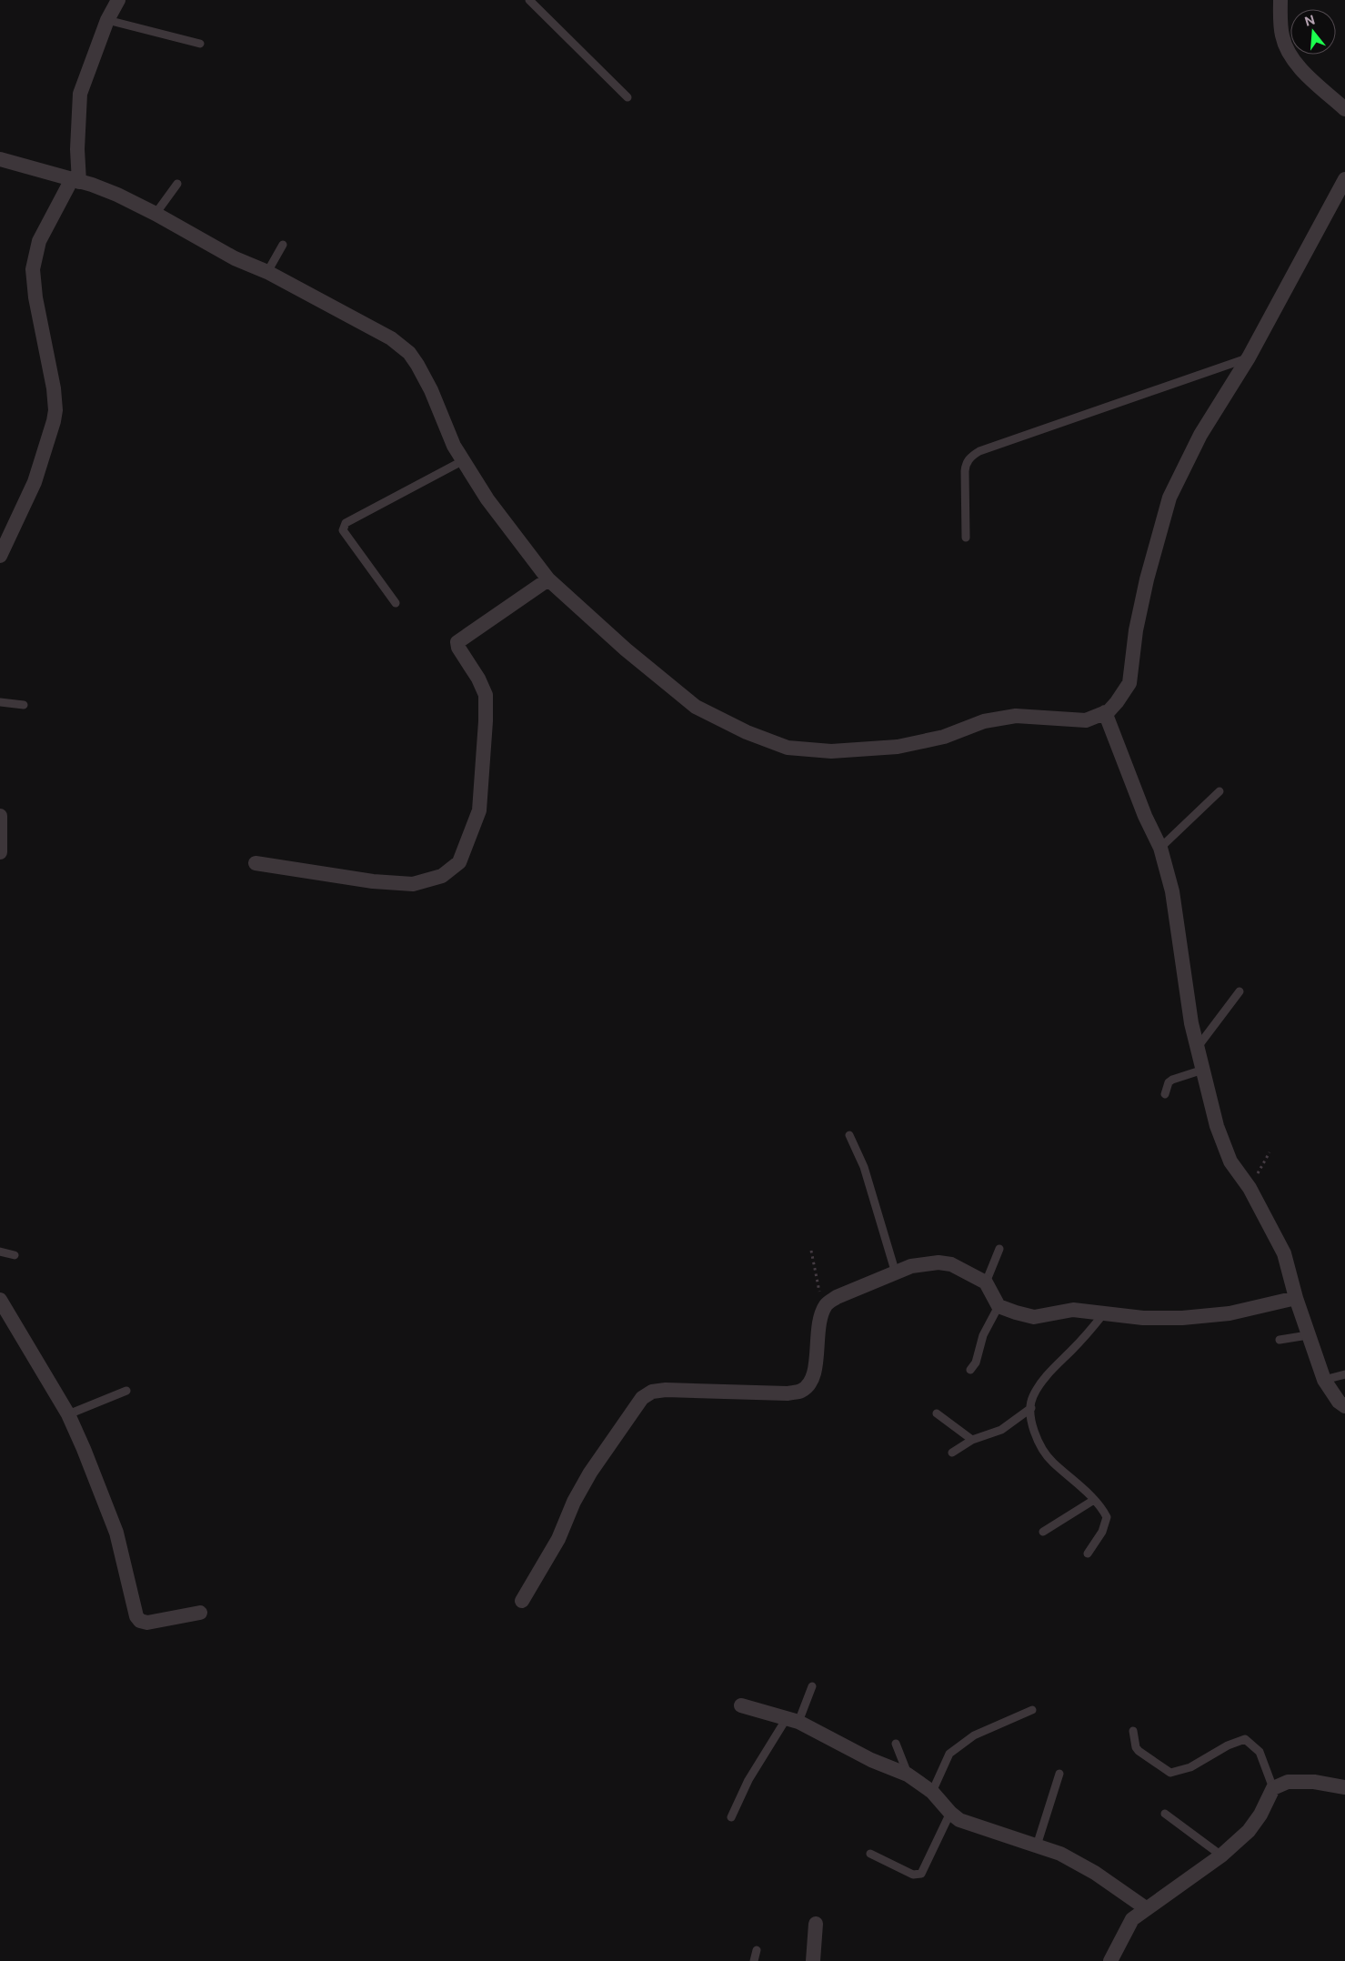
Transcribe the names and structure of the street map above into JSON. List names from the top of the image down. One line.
{"north":"top"}
